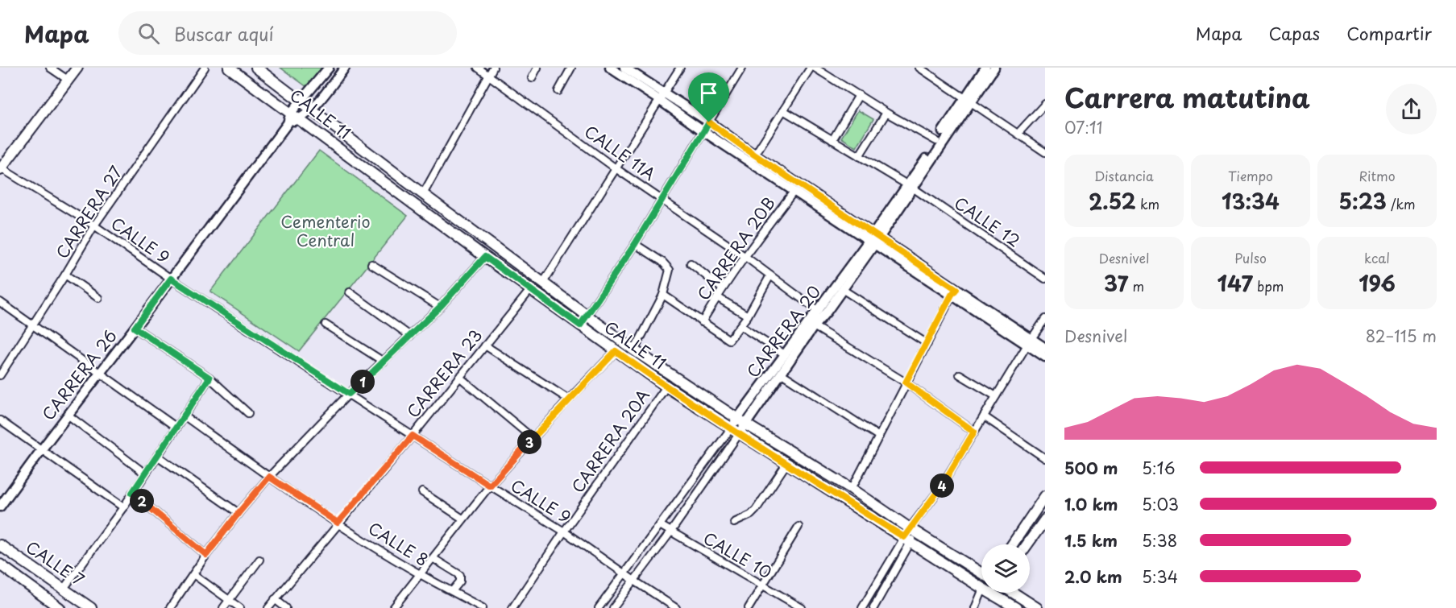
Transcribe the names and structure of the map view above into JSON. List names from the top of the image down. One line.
{"streets":{"main road":["CALLE 11","CALLE 7"],"street":["CALLE 11A","CARRERA 27","CALLE 12","CALLE 9","CARRERA 20B","CARRERA 20","CARRERA 23","CARRERA 26","CARRERA 20A","CALLE 8","CALLE 10"]},"crossings":[["CALLE 11","CARRERA 20"],["CALLE 11","CARRERA 23"],["CALLE 11","CARRERA 26"],["CALLE 11","CARRERA 20A"],["CALLE 11A","CARRERA 20B"],["CALLE 11A","CARRERA 20"],["CARRERA 27","CALLE 9"],["CALLE 12","CARRERA 20"],["CALLE 9","CARRERA 20"],["CALLE 9","CARRERA 23"],["CALLE 9","CARRERA 26"],["CALLE 9","CARRERA 20A"],["CARRERA 20","CALLE 10"],["CARRERA 23","CALLE 8"]],"parks":["Cementerio Central"],"page":{"header":"Mapa","search":"Buscar aquí","nav":["Mapa","Capas","Compartir"],"heading":["Carrera matutina","07:11"],"stats":[["Distancia","2.52 km"],["Tiempo","13:34"],["Ritmo","5:23 /km"],["Desnivel","37 m"],["Pulso","147 bpm"],["kcal","196"]],"chart":["Desnivel","82–115 m"],"pins":["1","3","4","2"],"list":[{"name":"500 m","note":"5:16"},{"name":"1.0 km","note":"5:03"},{"name":"1.5 km","note":"5:38"},{"name":"2.0 km","note":"5:34"}]}}
